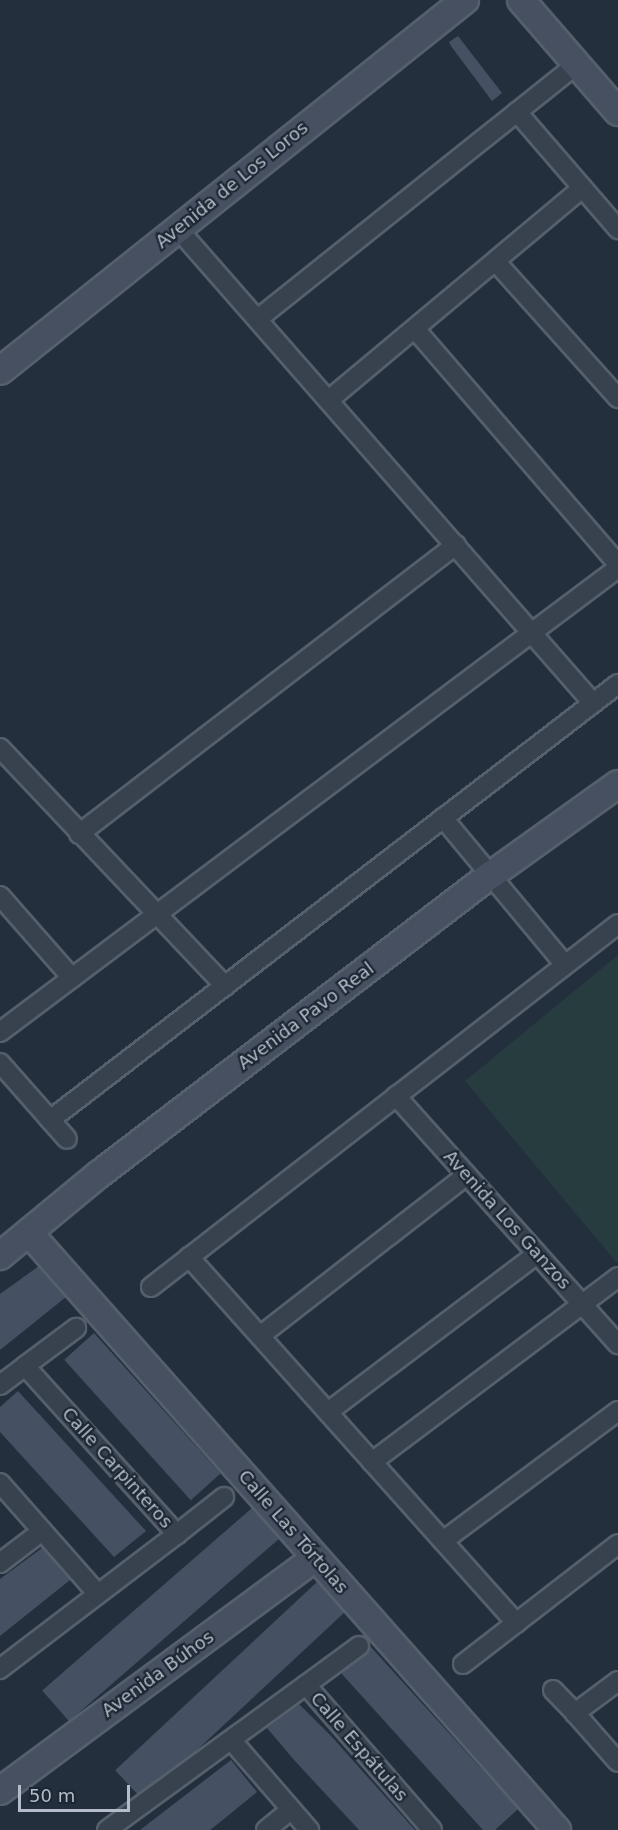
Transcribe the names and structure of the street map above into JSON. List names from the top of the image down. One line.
{"streets":{"street":["Avenida de Los Loros","Avenida Pavo Real","Avenida Los Ganzos","Calle Carpinteros","Calle Las Tórtolas","Avenida Búhos","Calle Espátulas"]},"crossings":[["Avenida Pavo Real","Calle Las Tórtolas"],["Calle Las Tórtolas","Avenida Búhos"]],"scale_bar":"50 m"}
